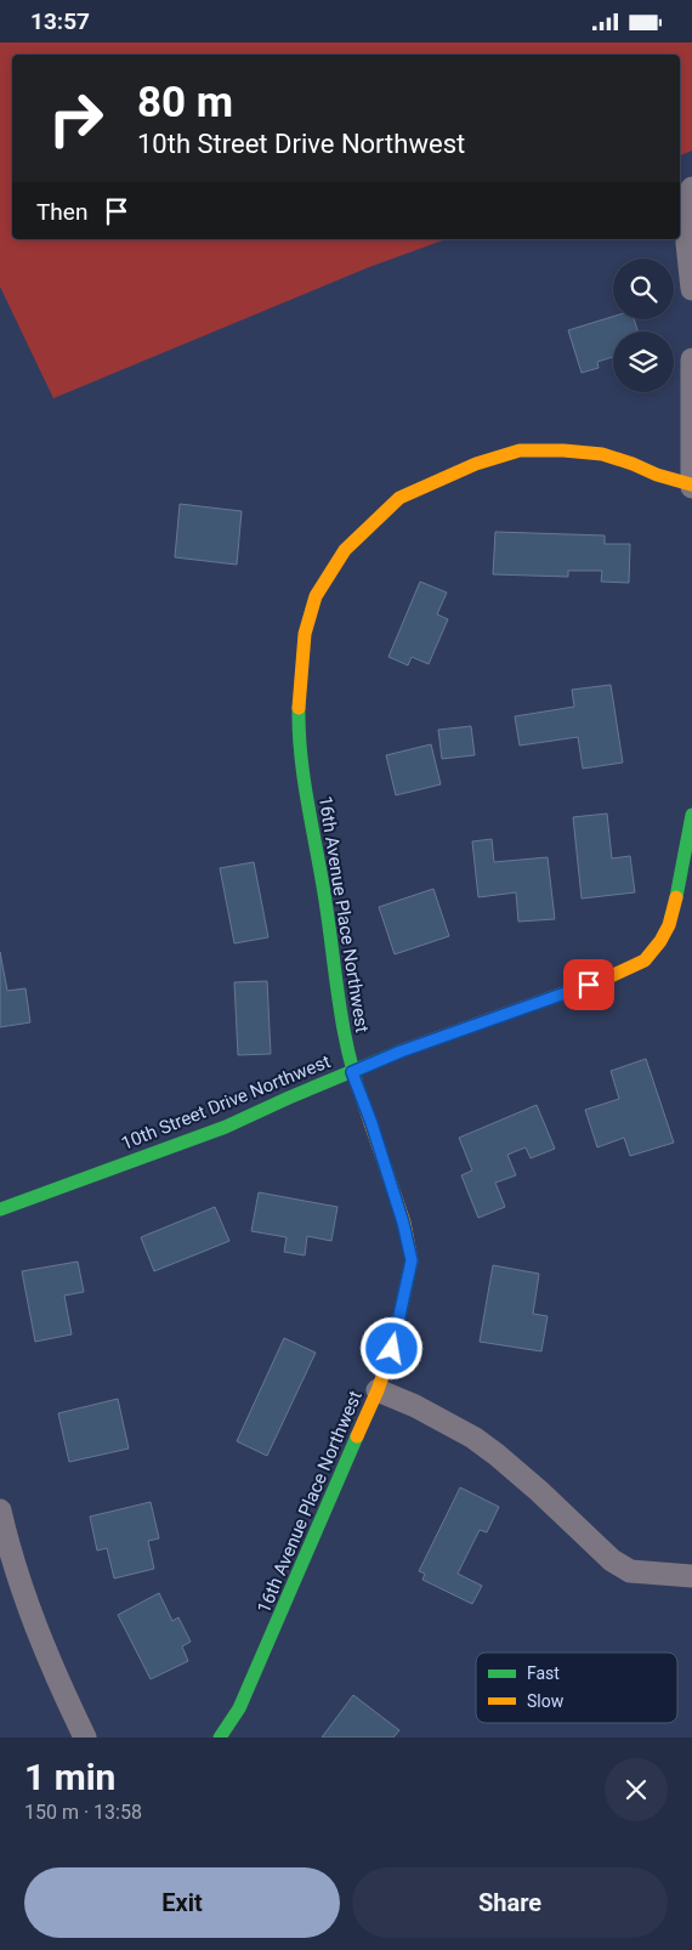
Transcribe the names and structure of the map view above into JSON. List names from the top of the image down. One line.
{"streets":{"street":["16th Avenue Place Northwest","10th Street Drive Northwest"]},"crossings":[["16th Avenue Place Northwest","10th Street Drive Northwest"]],"legend":["Fast","Slow"],"page":{"status":"13:57","turn":["80 m","10th Street Drive Northwest"],"then":"Then","heading":["1 min","150 m · 13:58"],"buttons":["Exit","Share"]}}
